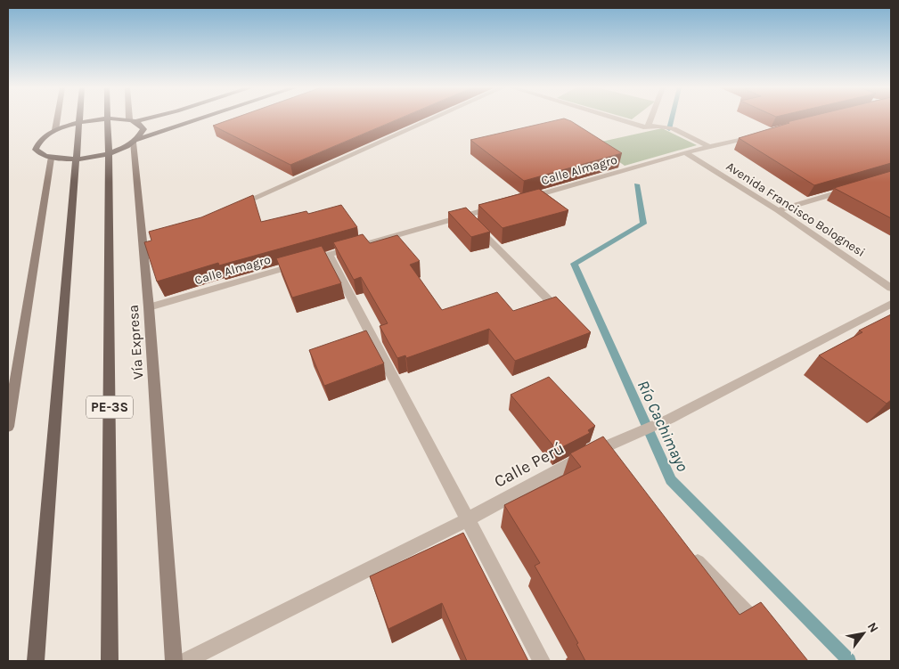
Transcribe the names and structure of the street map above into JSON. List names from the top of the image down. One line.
{"streets":{"main road":["Vía Expresa","PE-3S"],"street":["Calle Almagro","Avenida Francisco Bolognesi","Calle Perú"]},"crossings":[["Calle Almagro","Avenida Francisco Bolognesi"],["Calle Almagro","Vía Expresa"]],"water":["Río Cachimayo"],"north":"top right"}
